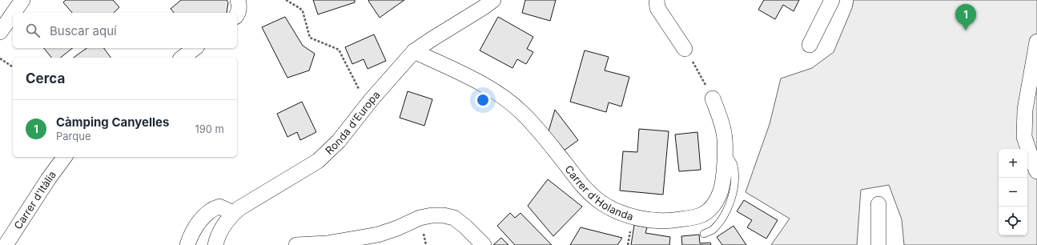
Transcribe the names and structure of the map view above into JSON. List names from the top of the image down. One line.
{"streets":{"street":["Ronda d'Europa","Carrer d'Holanda","Carrer d'Itàlia"]},"crossings":[["Ronda d'Europa","Carrer d'Holanda"]],"page":{"pins":"1","search":"Buscar aquí","heading":"Cerca","list":[{"mark":"1","name":"Càmping Canyelles","note":"Parque","value":"190 m"}],"map_buttons":["+","−"]}}
